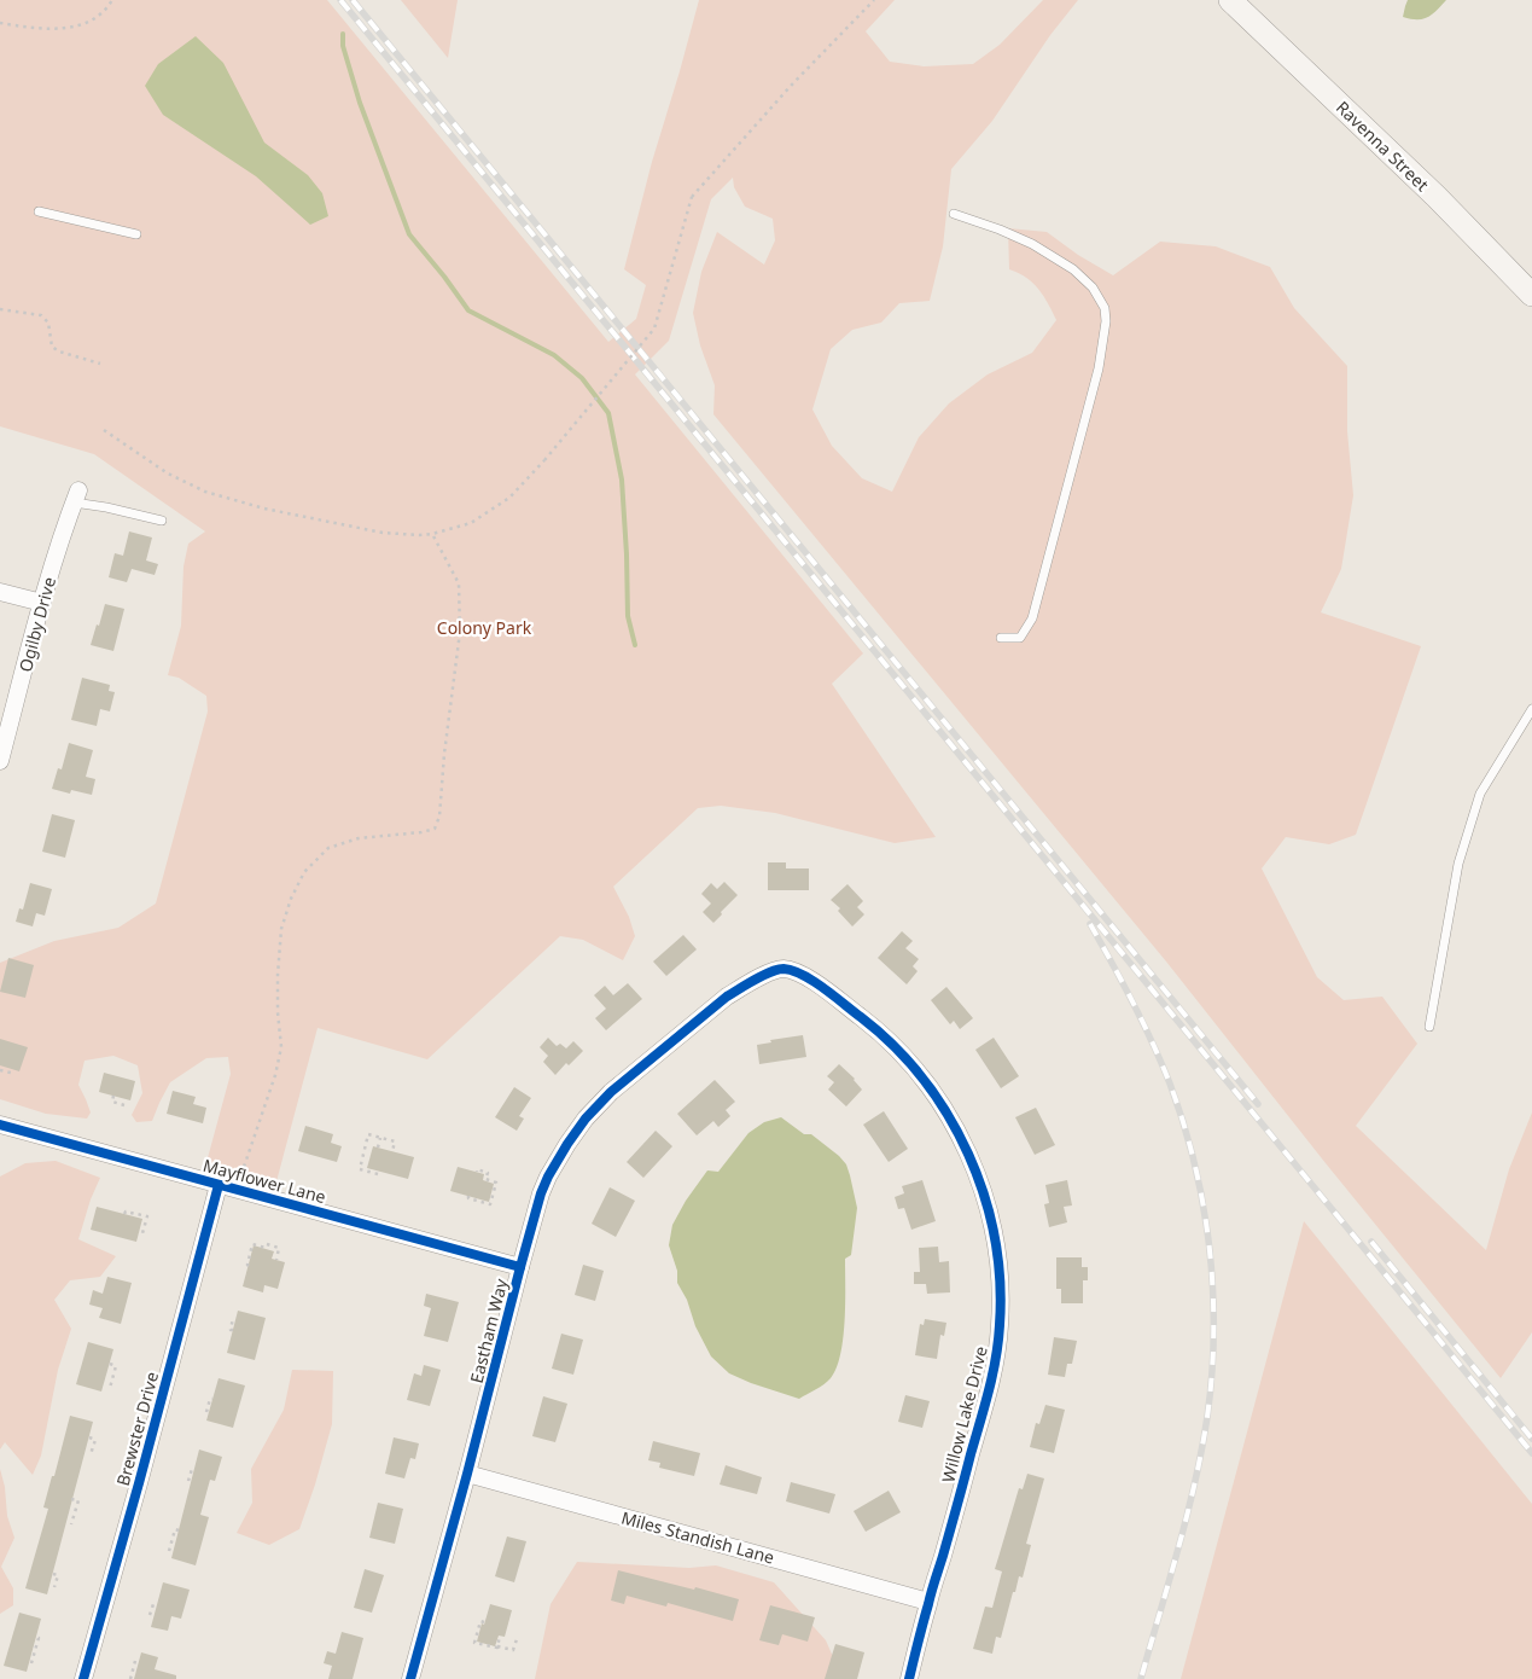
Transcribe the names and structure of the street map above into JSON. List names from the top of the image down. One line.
{"streets":{"street":["Ravenna Street","Ogilby Drive","Mayflower Lane","Eastham Way","Willow Lake Drive","Brewster Drive","Miles Standish Lane"]},"crossings":[["Mayflower Lane","Eastham Way"],["Mayflower Lane","Brewster Drive"],["Eastham Way","Willow Lake Drive"],["Eastham Way","Miles Standish Lane"],["Willow Lake Drive","Miles Standish Lane"]],"parks":["Colony Park"]}
